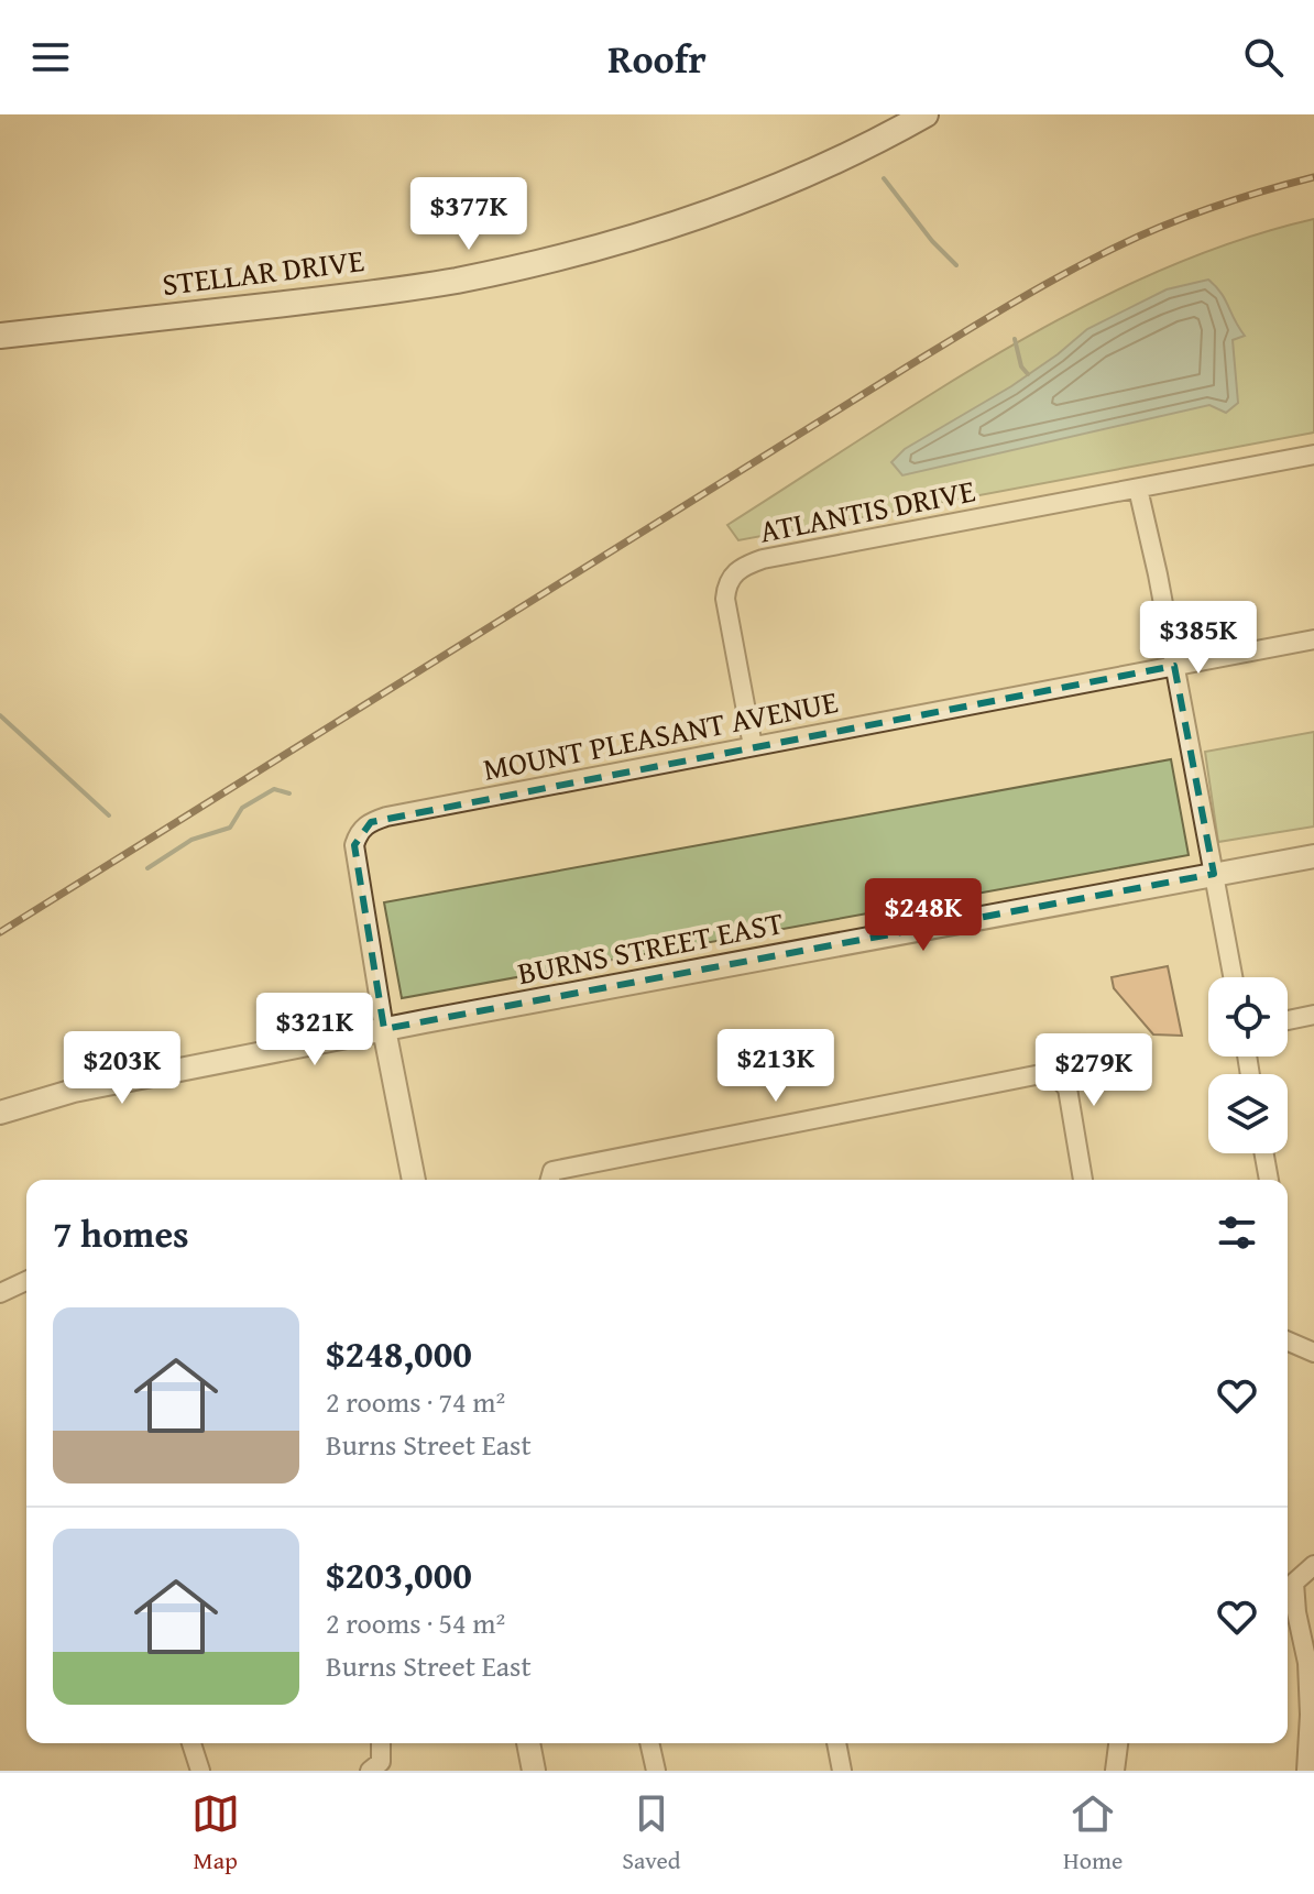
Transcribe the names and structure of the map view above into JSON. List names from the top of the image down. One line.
{"streets":{"main road":["STELLAR DRIVE"],"street":["ATLANTIS DRIVE","MOUNT PLEASANT AVENUE","BURNS STREET EAST"]},"crossings":[["ATLANTIS DRIVE","MOUNT PLEASANT AVENUE"],["MOUNT PLEASANT AVENUE","BURNS STREET EAST"]],"page":{"header":"Roofr","price":["$377K","$385K","$248K","$321K","$213K","$203K","$279K"],"heading":"7 homes","list":[{"name":"$248,000","note":"2 rooms · 74 m² · Burns Street East"},{"name":"$203,000","note":"2 rooms · 54 m² · Burns Street East"}],"tabs":["Map","Saved","Home"]}}
